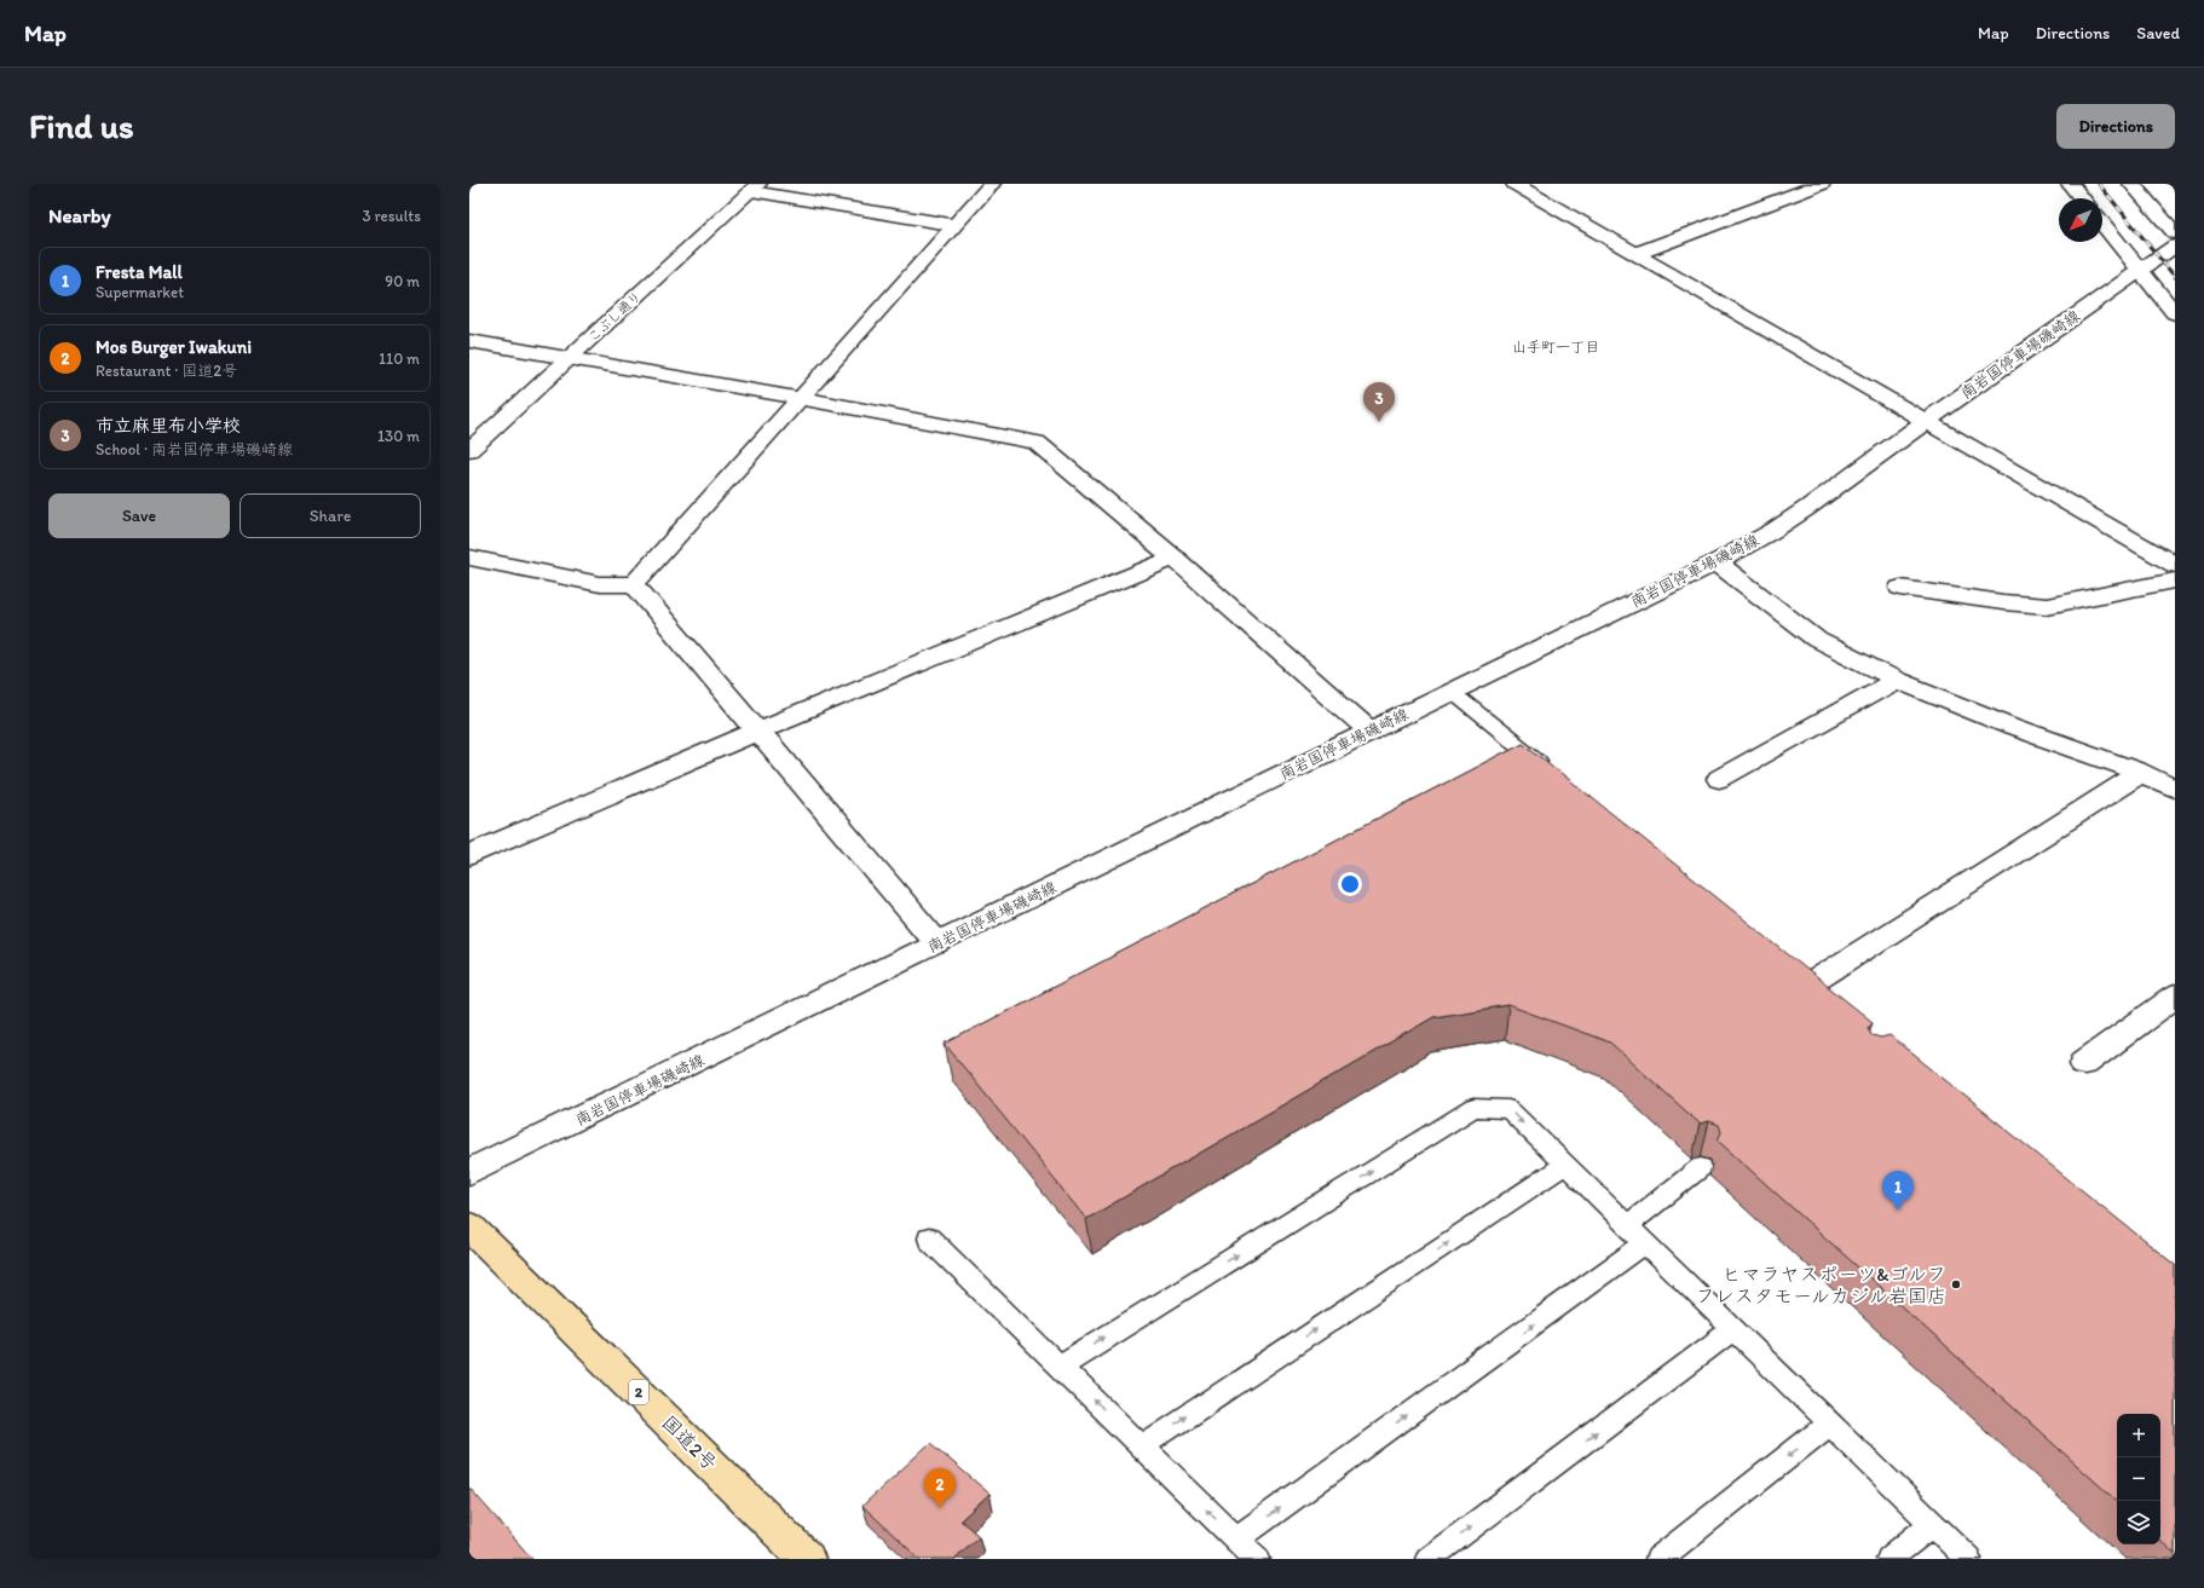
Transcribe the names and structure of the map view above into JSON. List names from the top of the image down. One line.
{"streets":{"highway":["2","国道2号"],"street":["こぶし通り","南岩国停車場磯崎線"]},"districts":["山手町一丁目"],"places":["ヒマラヤスポーツ&ゴルフ フレスタモールカジル岩国店"],"north":"bottom left","page":{"header":"Map","nav":["Map","Directions","Saved"],"buttons":["Directions",["Save","Share"]],"title":"Find us","heading":["Nearby","3 results"],"list":[{"mark":"1","name":"Fresta Mall","note":"Supermarket","value":"90 m"},{"mark":"2","name":"Mos Burger Iwakuni","note":"Restaurant · 国道2号","value":"110 m"},{"mark":"3","name":"市立麻里布小学校","note":"School · 南岩国停車場磯崎線","value":"130 m"}],"pins":["3","1","2"],"map_buttons":["+","−"]}}
